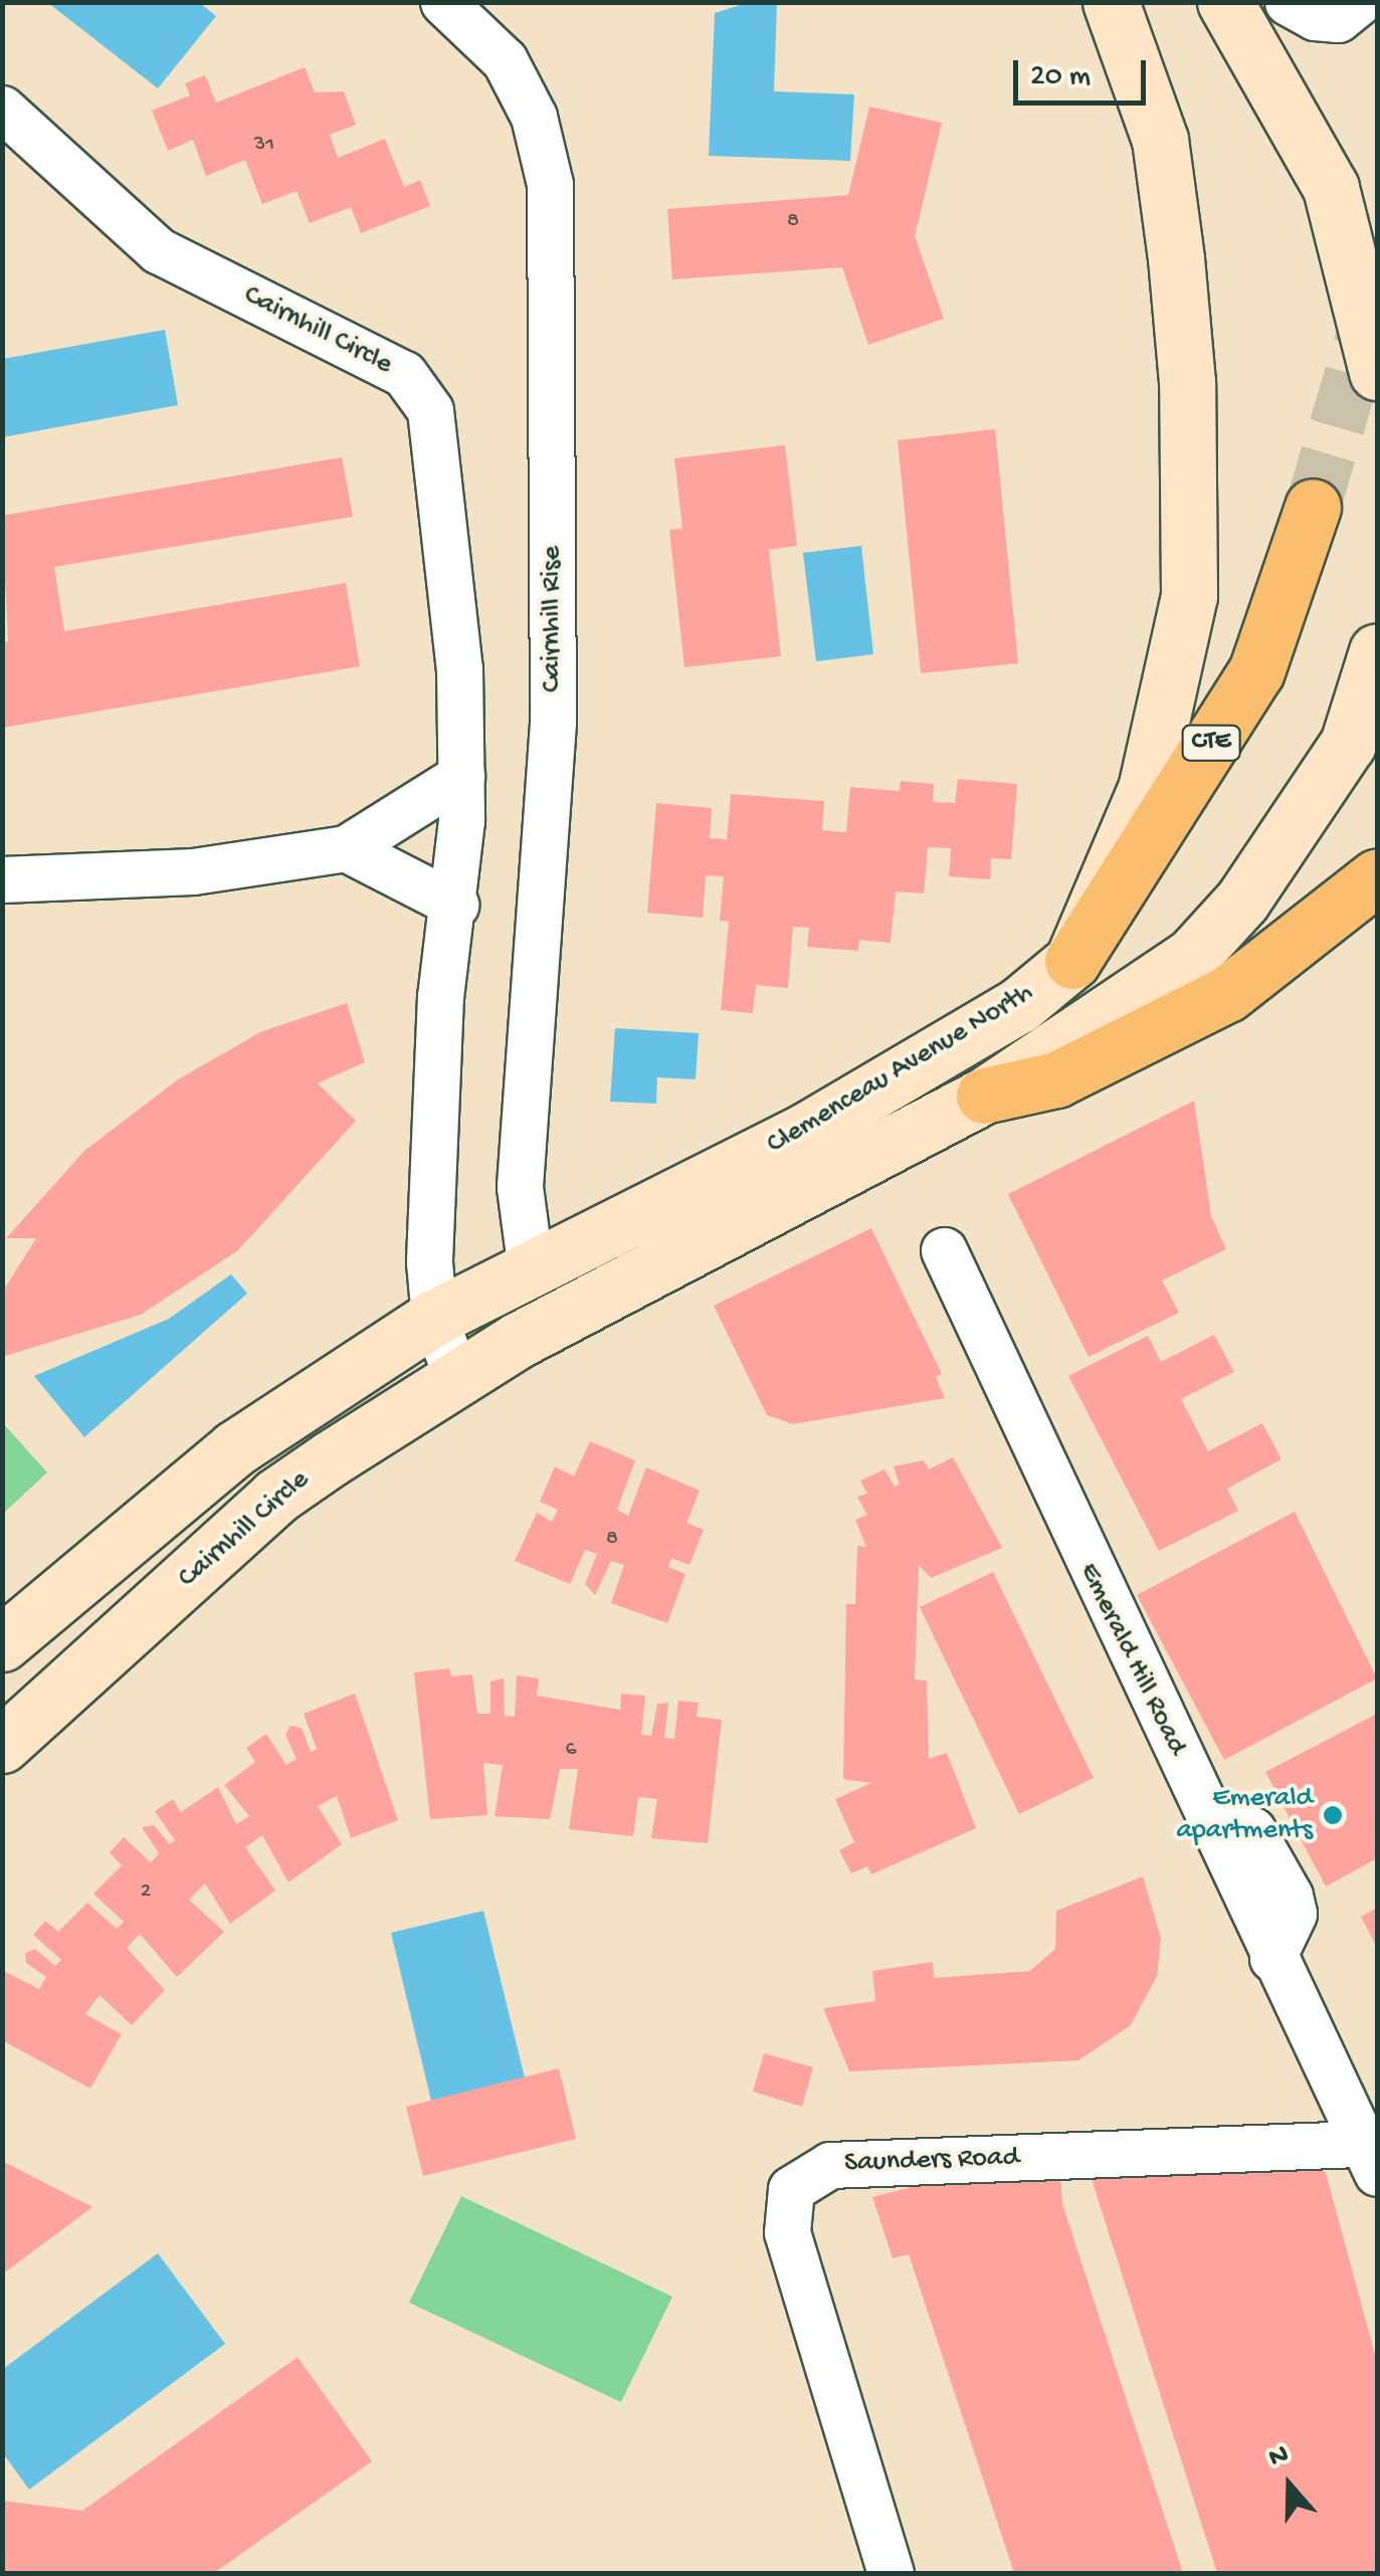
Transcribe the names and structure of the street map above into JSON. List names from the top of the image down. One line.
{"streets":{"highway":["CTE"],"main road":["Cairnhill Circle","Clemenceau Avenue North"],"street":["Cairnhill Rise","Emerald Hill Road","Saunders Road"]},"crossings":[["Cairnhill Circle","Clemenceau Avenue North"],["Cairnhill Rise","Clemenceau Avenue North"],["CTE","Clemenceau Avenue North"],["Emerald Hill Road","Saunders Road"]],"places":["Emerald apartments"],"house_numbers":["31","8","8","6","2"],"scale_bar":"20 m","north":"top"}
